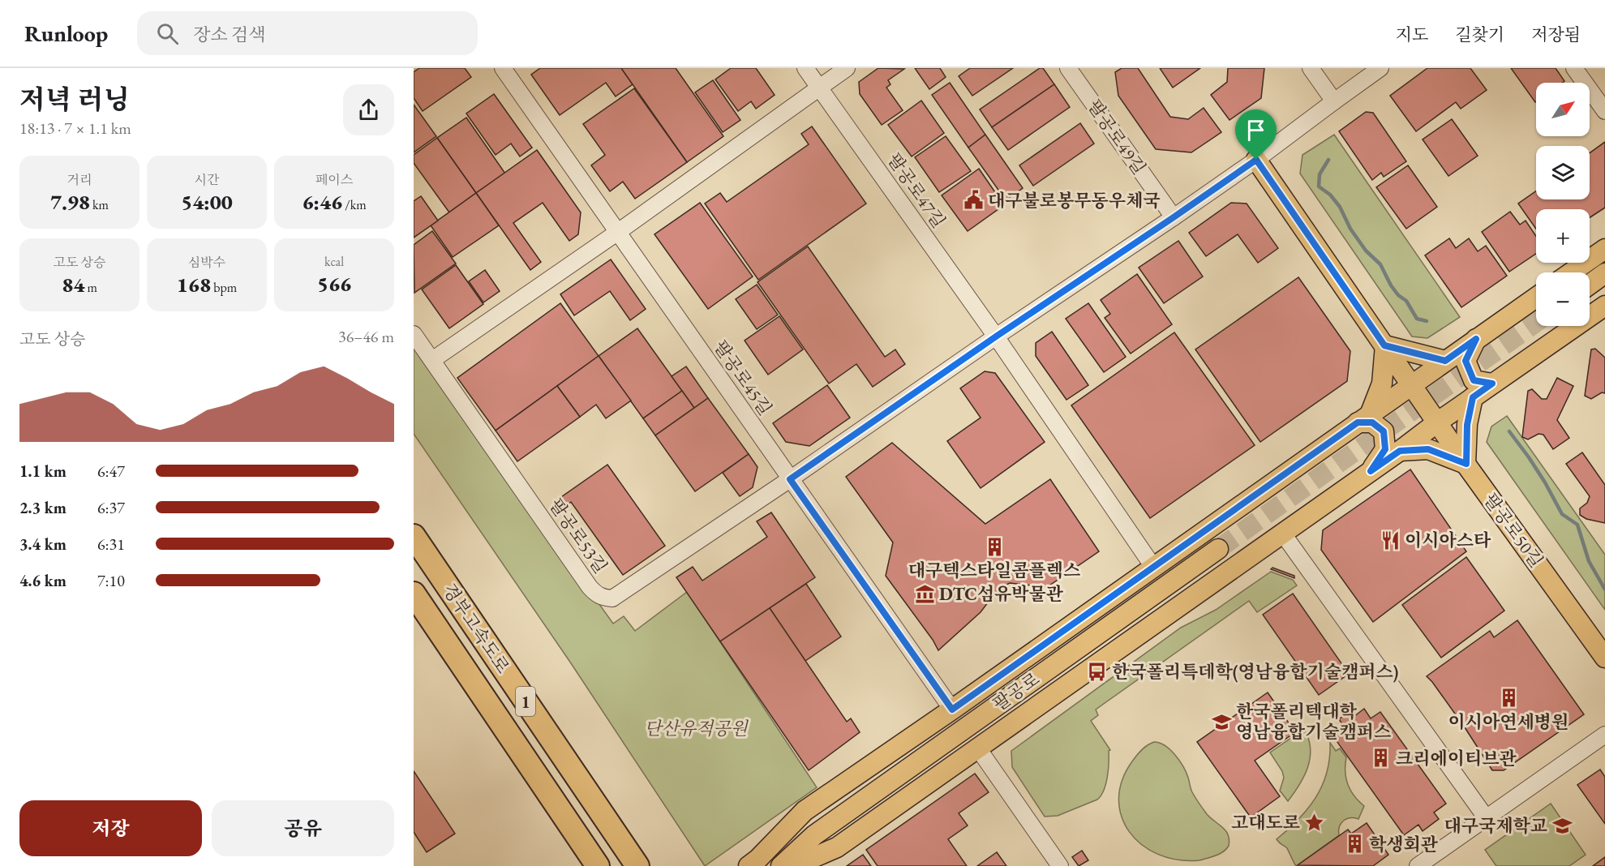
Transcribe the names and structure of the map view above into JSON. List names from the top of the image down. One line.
{"streets":{"highway":["경부고속도로","1"],"main road":["팔공로50길","팔공로"],"street":["팔공로49길","팔공로47길","팔공로45길","팔공로53길"]},"crossings":[["팔공로47길","팔공로53길"],["팔공로45길","팔공로53길"]],"parks":["단산유적공원"],"places":{"public building":["대구불로봉무동우체국"],"restaurant":["이시아스타"],"building":["대구텍스타일콤플렉스","이시아연세병원","크리에이티브관","학생회관"],"museum":["DTC섬유박물관"],"bus stop":["한국폴리특데학(영남융합기술캠퍼스)"],"school or university":["한국폴리텍대학 영남융합기술캠퍼스","대구국제학교"],"place":["고대도로"]},"north":"top right","page":{"header":"Runloop","search":"장소 검색","nav":["지도","길찾기","저장됨"],"heading":["저녁 러닝","18:13 · 7 × 1.1 km"],"map_buttons":["+","−"],"stats":[["거리","7.98 km"],["시간","54:00"],["페이스","6:46 /km"],["고도 상승","84 m"],["심박수","168 bpm"],["kcal","566"]],"chart":["고도 상승","36–46 m"],"list":[{"name":"1.1 km","note":"6:47"},{"name":"2.3 km","note":"6:37"},{"name":"3.4 km","note":"6:31"},{"name":"4.6 km","note":"7:10"}],"buttons":["저장","공유"]}}
